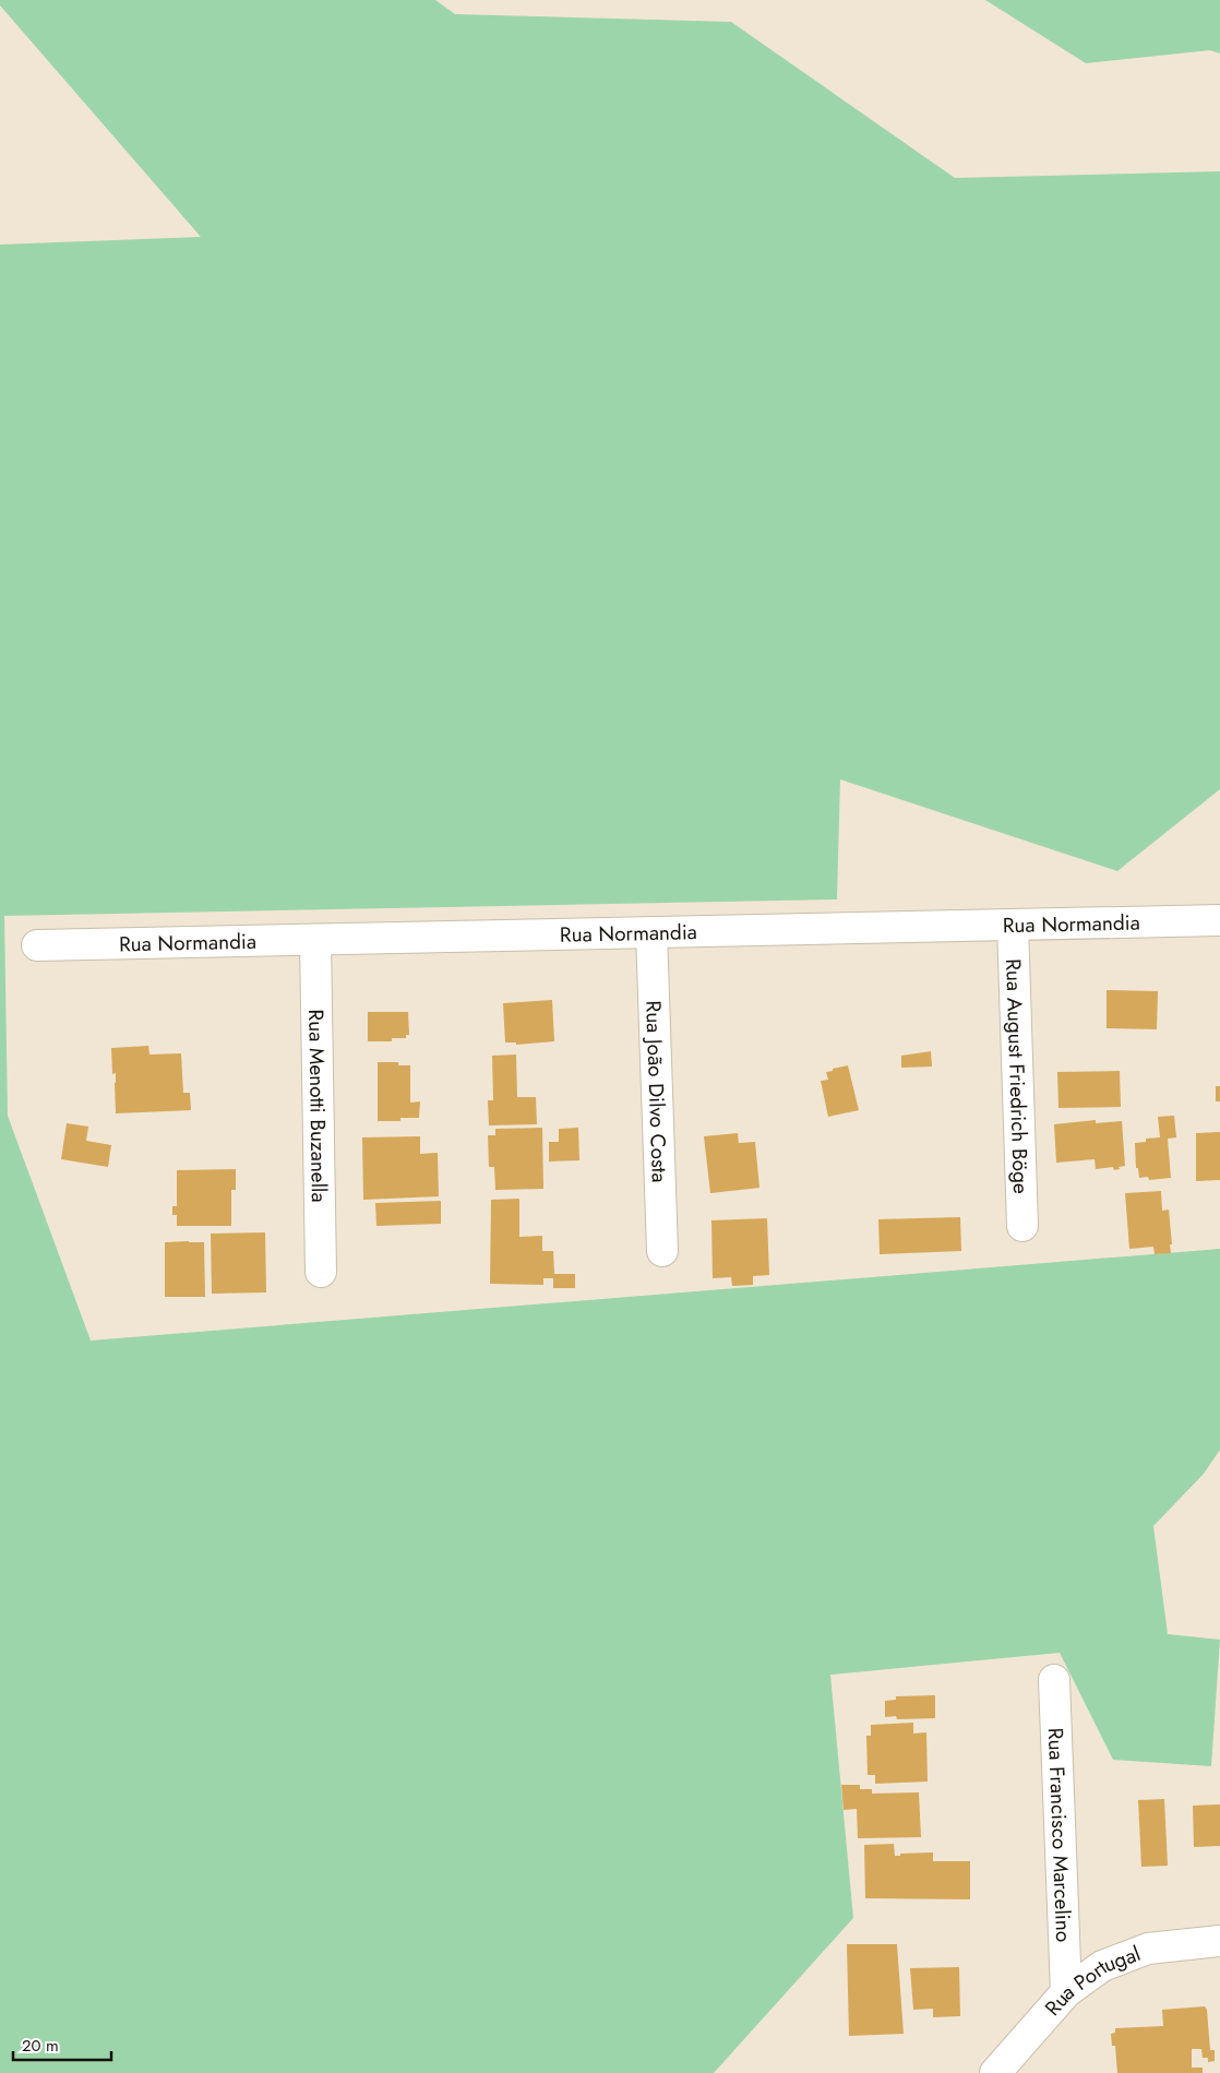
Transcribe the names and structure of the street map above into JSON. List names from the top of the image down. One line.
{"streets":{"street":["Rua Normandia","Rua August Friedrich Böge","Rua João Dilvo Costa","Rua Menotti Buzanella","Rua Francisco Marcelino","Rua Portugal"]},"crossings":[["Rua Normandia","Rua August Friedrich Böge"],["Rua Normandia","Rua João Dilvo Costa"],["Rua Normandia","Rua Menotti Buzanella"],["Rua Francisco Marcelino","Rua Portugal"]],"scale_bar":"20 m"}
